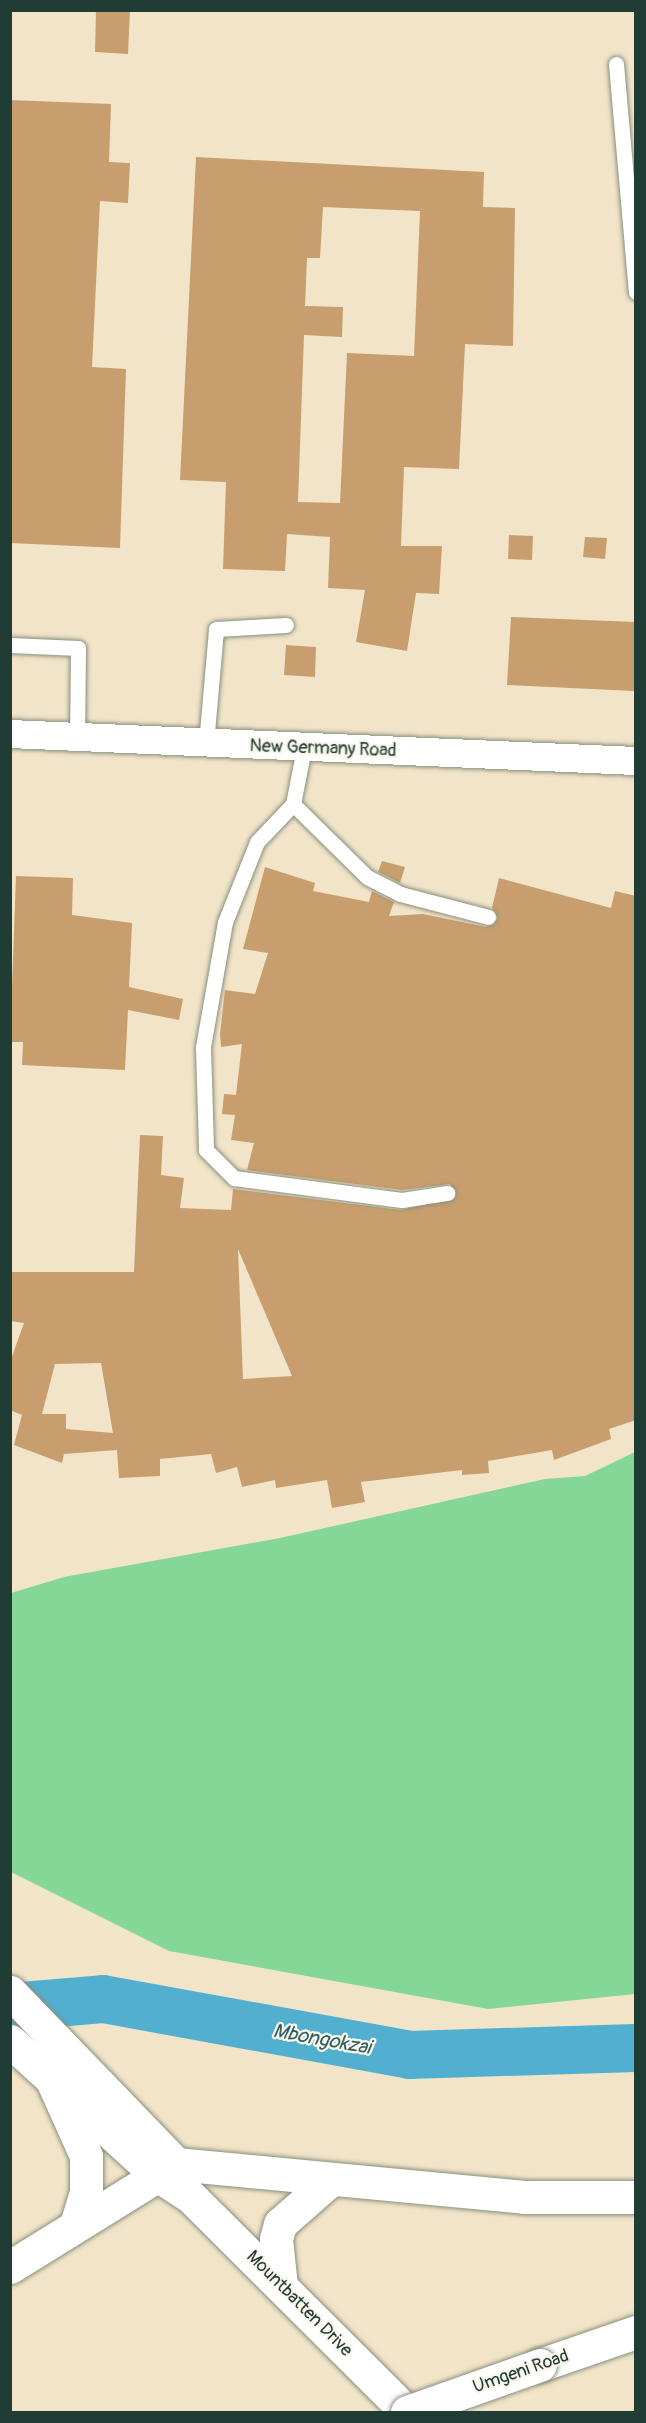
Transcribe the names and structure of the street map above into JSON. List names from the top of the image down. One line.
{"streets":{"main road":["Mountbatten Drive","Umgeni Road"],"street":["New Germany Road"]},"crossings":[["Mountbatten Drive","Umgeni Road"]],"water":["Mbongokzai"]}
